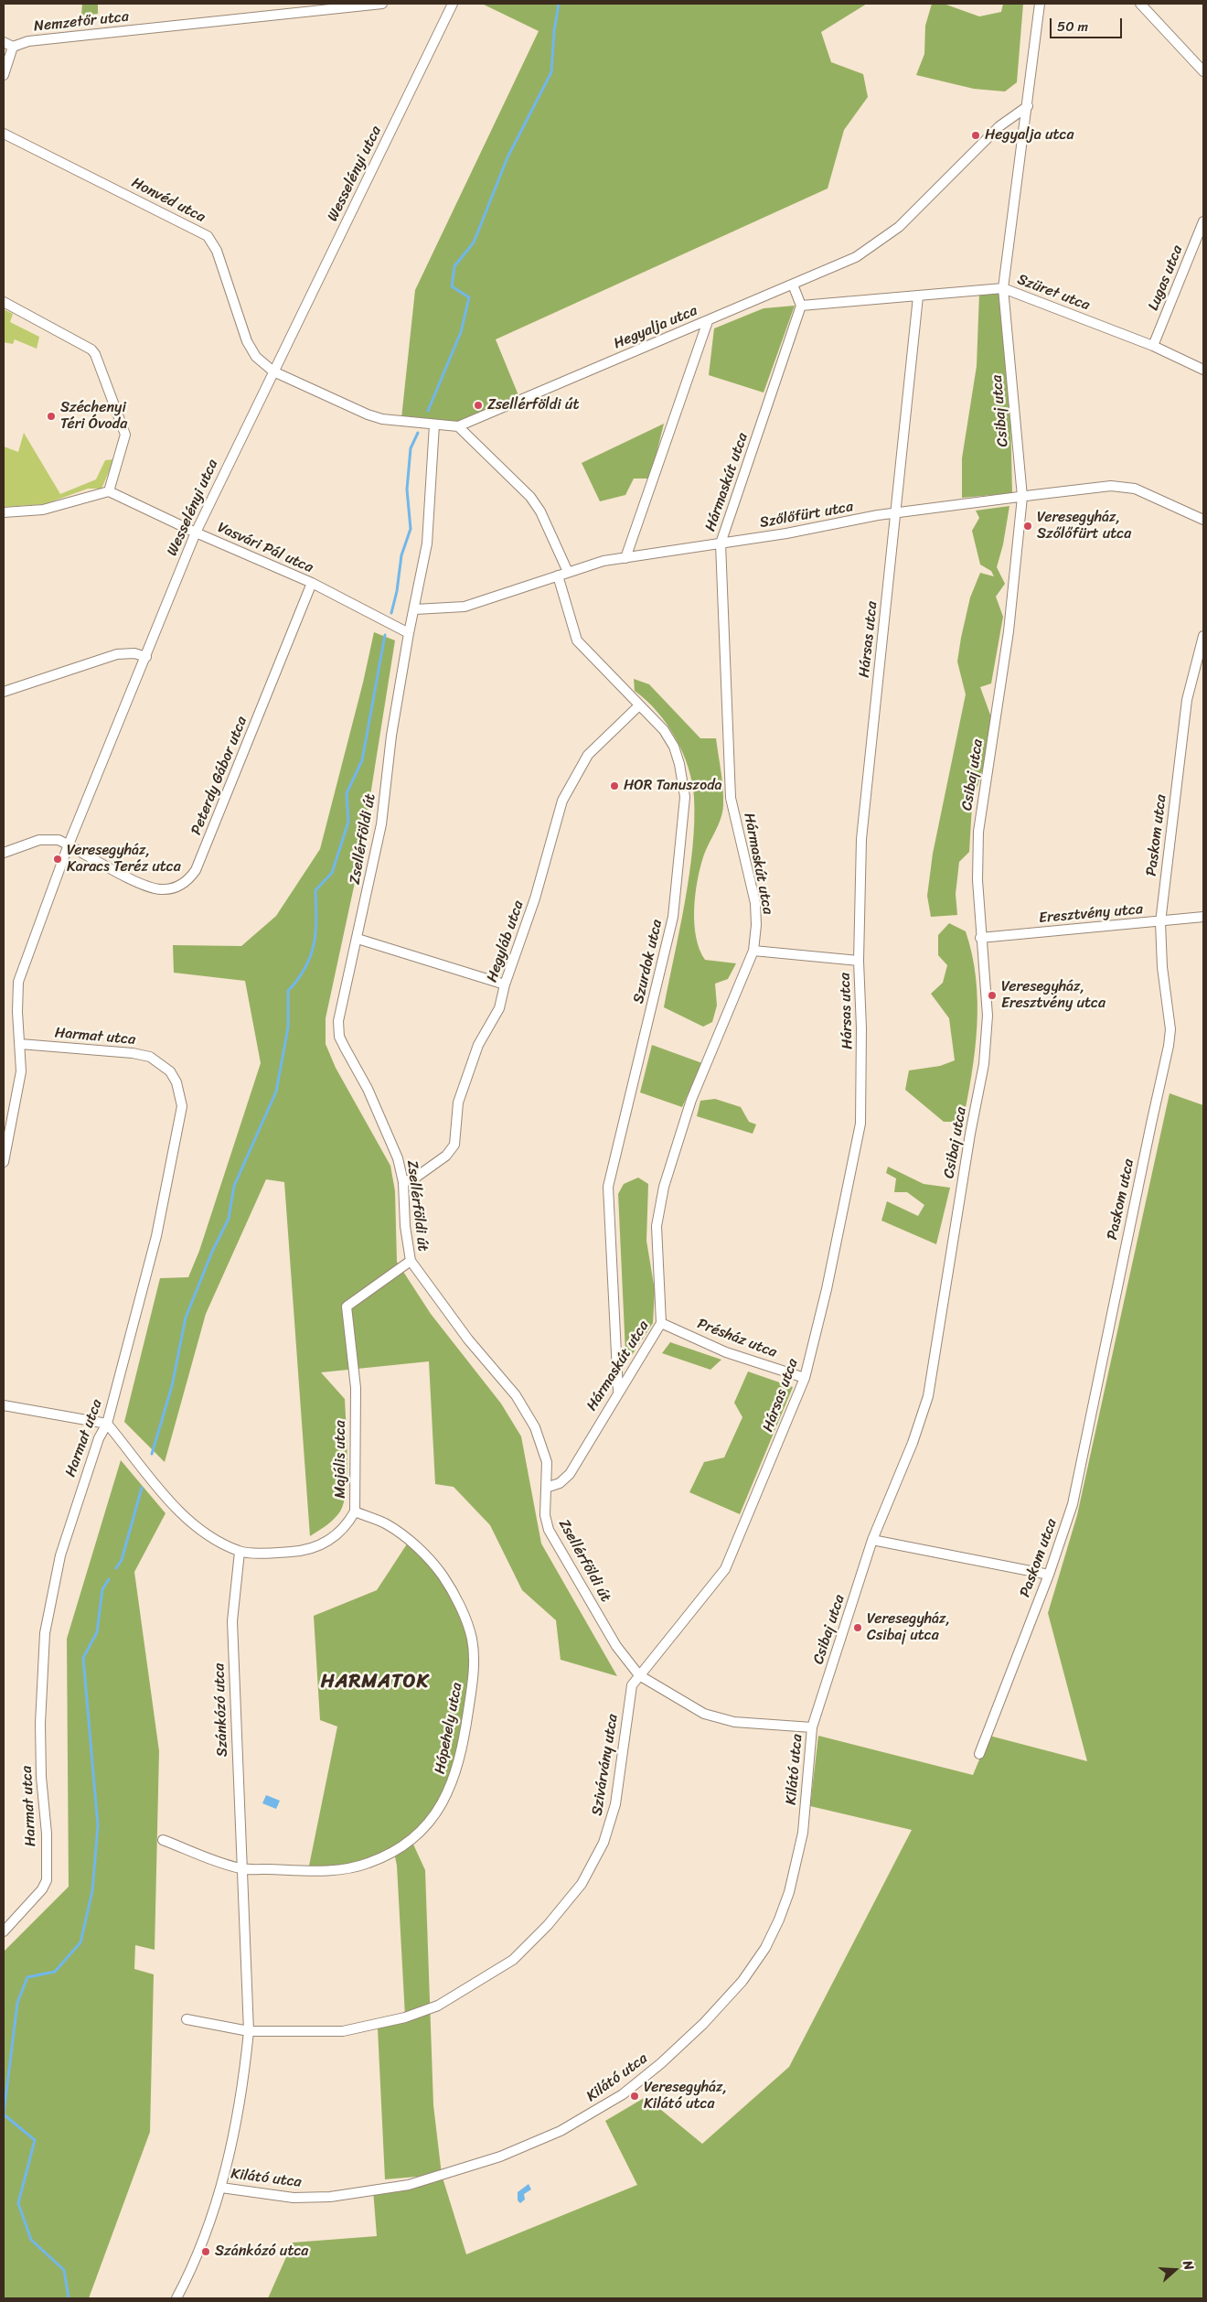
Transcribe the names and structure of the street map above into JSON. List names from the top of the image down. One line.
{"streets":{"street":["Nemzetőr utca","Wesselényi utca","Honvéd utca","Lugas utca","Szüret utca","Hegyalja utca","Csibaj utca","Hármaskút utca","Szőlőfürt utca","Vasvári Pál utca","Hársas utca","Peterdy Gábor utca","Paskom utca","Zsellérföldi út","Eresztvény utca","Hegyláb utca","Szurdok utca","Harmat utca","Présház utca","Majális utca","Szánkózó utca","Hópehely utca","Szivárvány utca","Kilátó utca"]},"crossings":[["Wesselényi utca","Honvéd utca"],["Wesselényi utca","Hegyalja utca"],["Wesselényi utca","Vasvári Pál utca"],["Wesselényi utca","Peterdy Gábor utca"],["Wesselényi utca","Harmat utca"],["Honvéd utca","Hegyalja utca"],["Lugas utca","Szüret utca"],["Szüret utca","Csibaj utca"],["Szüret utca","Hármaskút utca"],["Szüret utca","Hársas utca"],["Hegyalja utca","Csibaj utca"],["Hegyalja utca","Zsellérföldi út"],["Csibaj utca","Szőlőfürt utca"],["Csibaj utca","Zsellérföldi út"],["Csibaj utca","Eresztvény utca"],["Csibaj utca","Kilátó utca"],["Hármaskút utca","Szőlőfürt utca"],["Hármaskút utca","Zsellérföldi út"],["Hármaskút utca","Szurdok utca"],["Hármaskút utca","Présház utca"],["Szőlőfürt utca","Hársas utca"],["Szőlőfürt utca","Zsellérföldi út"],["Szőlőfürt utca","Szurdok utca"],["Vasvári Pál utca","Peterdy Gábor utca"],["Vasvári Pál utca","Zsellérföldi út"],["Hársas utca","Zsellérföldi út"],["Hársas utca","Présház utca"],["Hársas utca","Szivárvány utca"],["Paskom utca","Eresztvény utca"],["Zsellérföldi út","Hegyláb utca"],["Zsellérföldi út","Majális utca"],["Zsellérföldi út","Szivárvány utca"],["Zsellérföldi út","Kilátó utca"],["Hegyláb utca","Szurdok utca"],["Harmat utca","Majális utca"],["Majális utca","Szánkózó utca"],["Majális utca","Hópehely utca"],["Szánkózó utca","Hópehely utca"],["Szánkózó utca","Szivárvány utca"],["Szánkózó utca","Kilátó utca"]],"districts":["HARMATOK"],"places":["Hegyalja utca","Zsellérföldi út","Széchenyi Téri Óvoda","Veresegyház, Szőlőfürt utca","HOR Tanuszoda","Veresegyház, Karacs Teréz utca","Veresegyház, Eresztvény utca","Veresegyház, Csibaj utca","Veresegyház, Kilátó utca","Szánkózó utca"],"scale_bar":"50 m","north":"right"}
